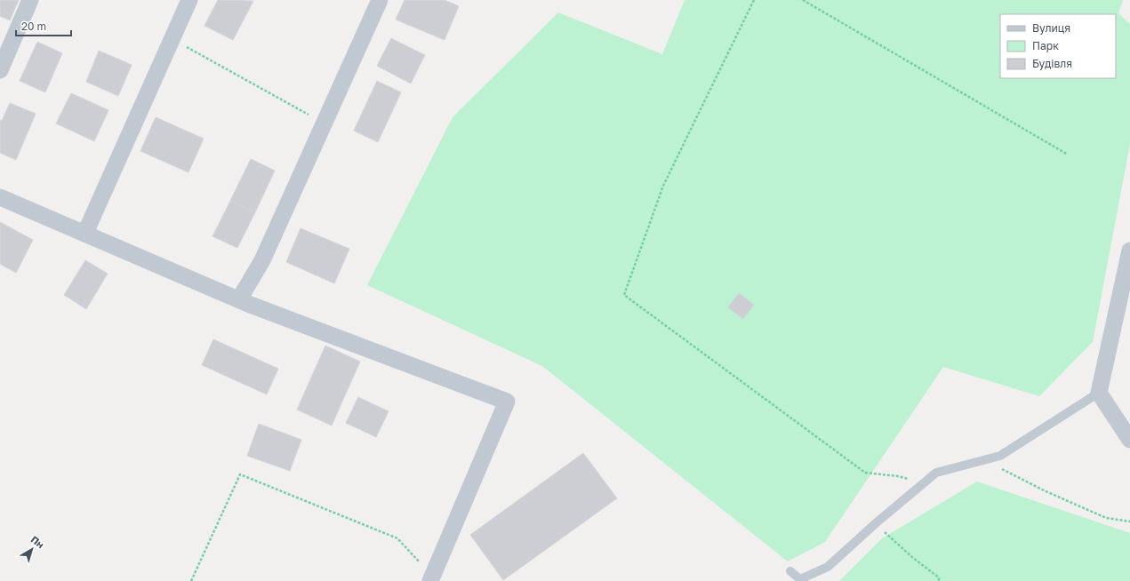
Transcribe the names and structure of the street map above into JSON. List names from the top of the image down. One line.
{"legend":["Вулиця","Парк","Будівля"],"scale_bar":"20 m","north":"top right"}
